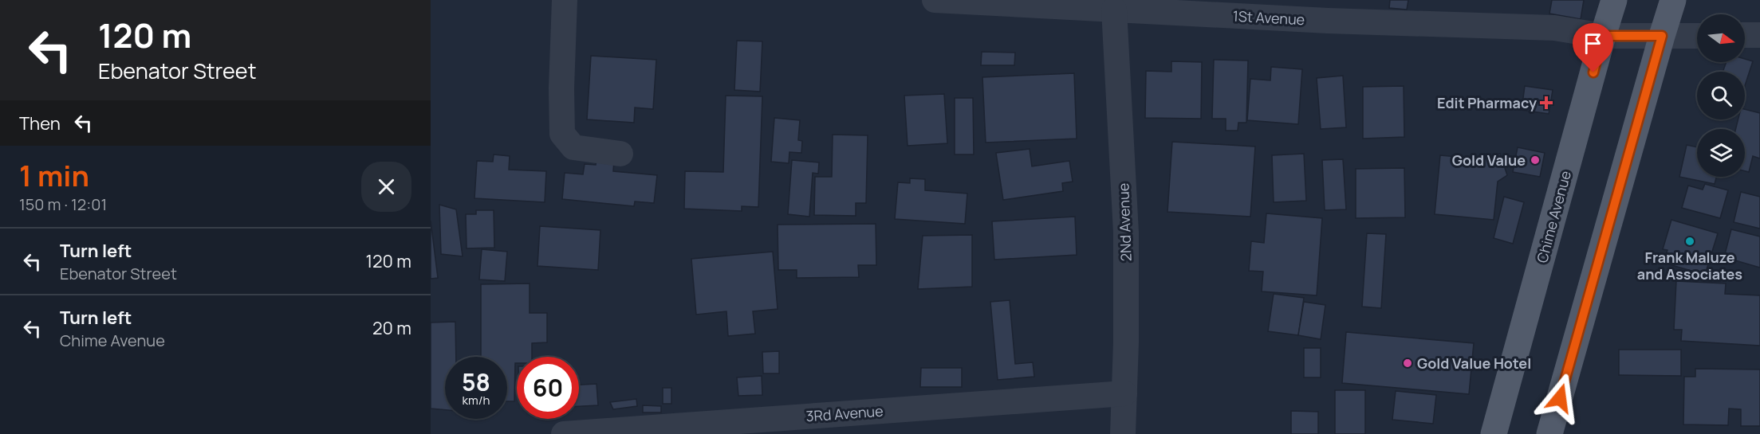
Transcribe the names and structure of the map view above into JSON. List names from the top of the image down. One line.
{"streets":{"main road":["Chime Avenue"],"street":["1St Avenue","2Nd Avenue","3Rd Avenue"]},"crossings":[["1St Avenue","Chime Avenue"],["1St Avenue","2Nd Avenue"],["2Nd Avenue","3Rd Avenue"]],"places":{"health":["Edit Pharmacy"],"other":["Gold Value","Frank Maluze and Associates","Gold Value Hotel"]},"north":"right","page":{"turn":["120 m","Ebenator Street"],"then":"Then","heading":["1 min","150 m · 12:01"],"list":[{"name":"Turn left","note":"Ebenator Street","value":"120 m"},{"name":"Turn left","note":"Chime Avenue","value":"20 m"}],"speed":"58 km/h","limit":"60"}}
